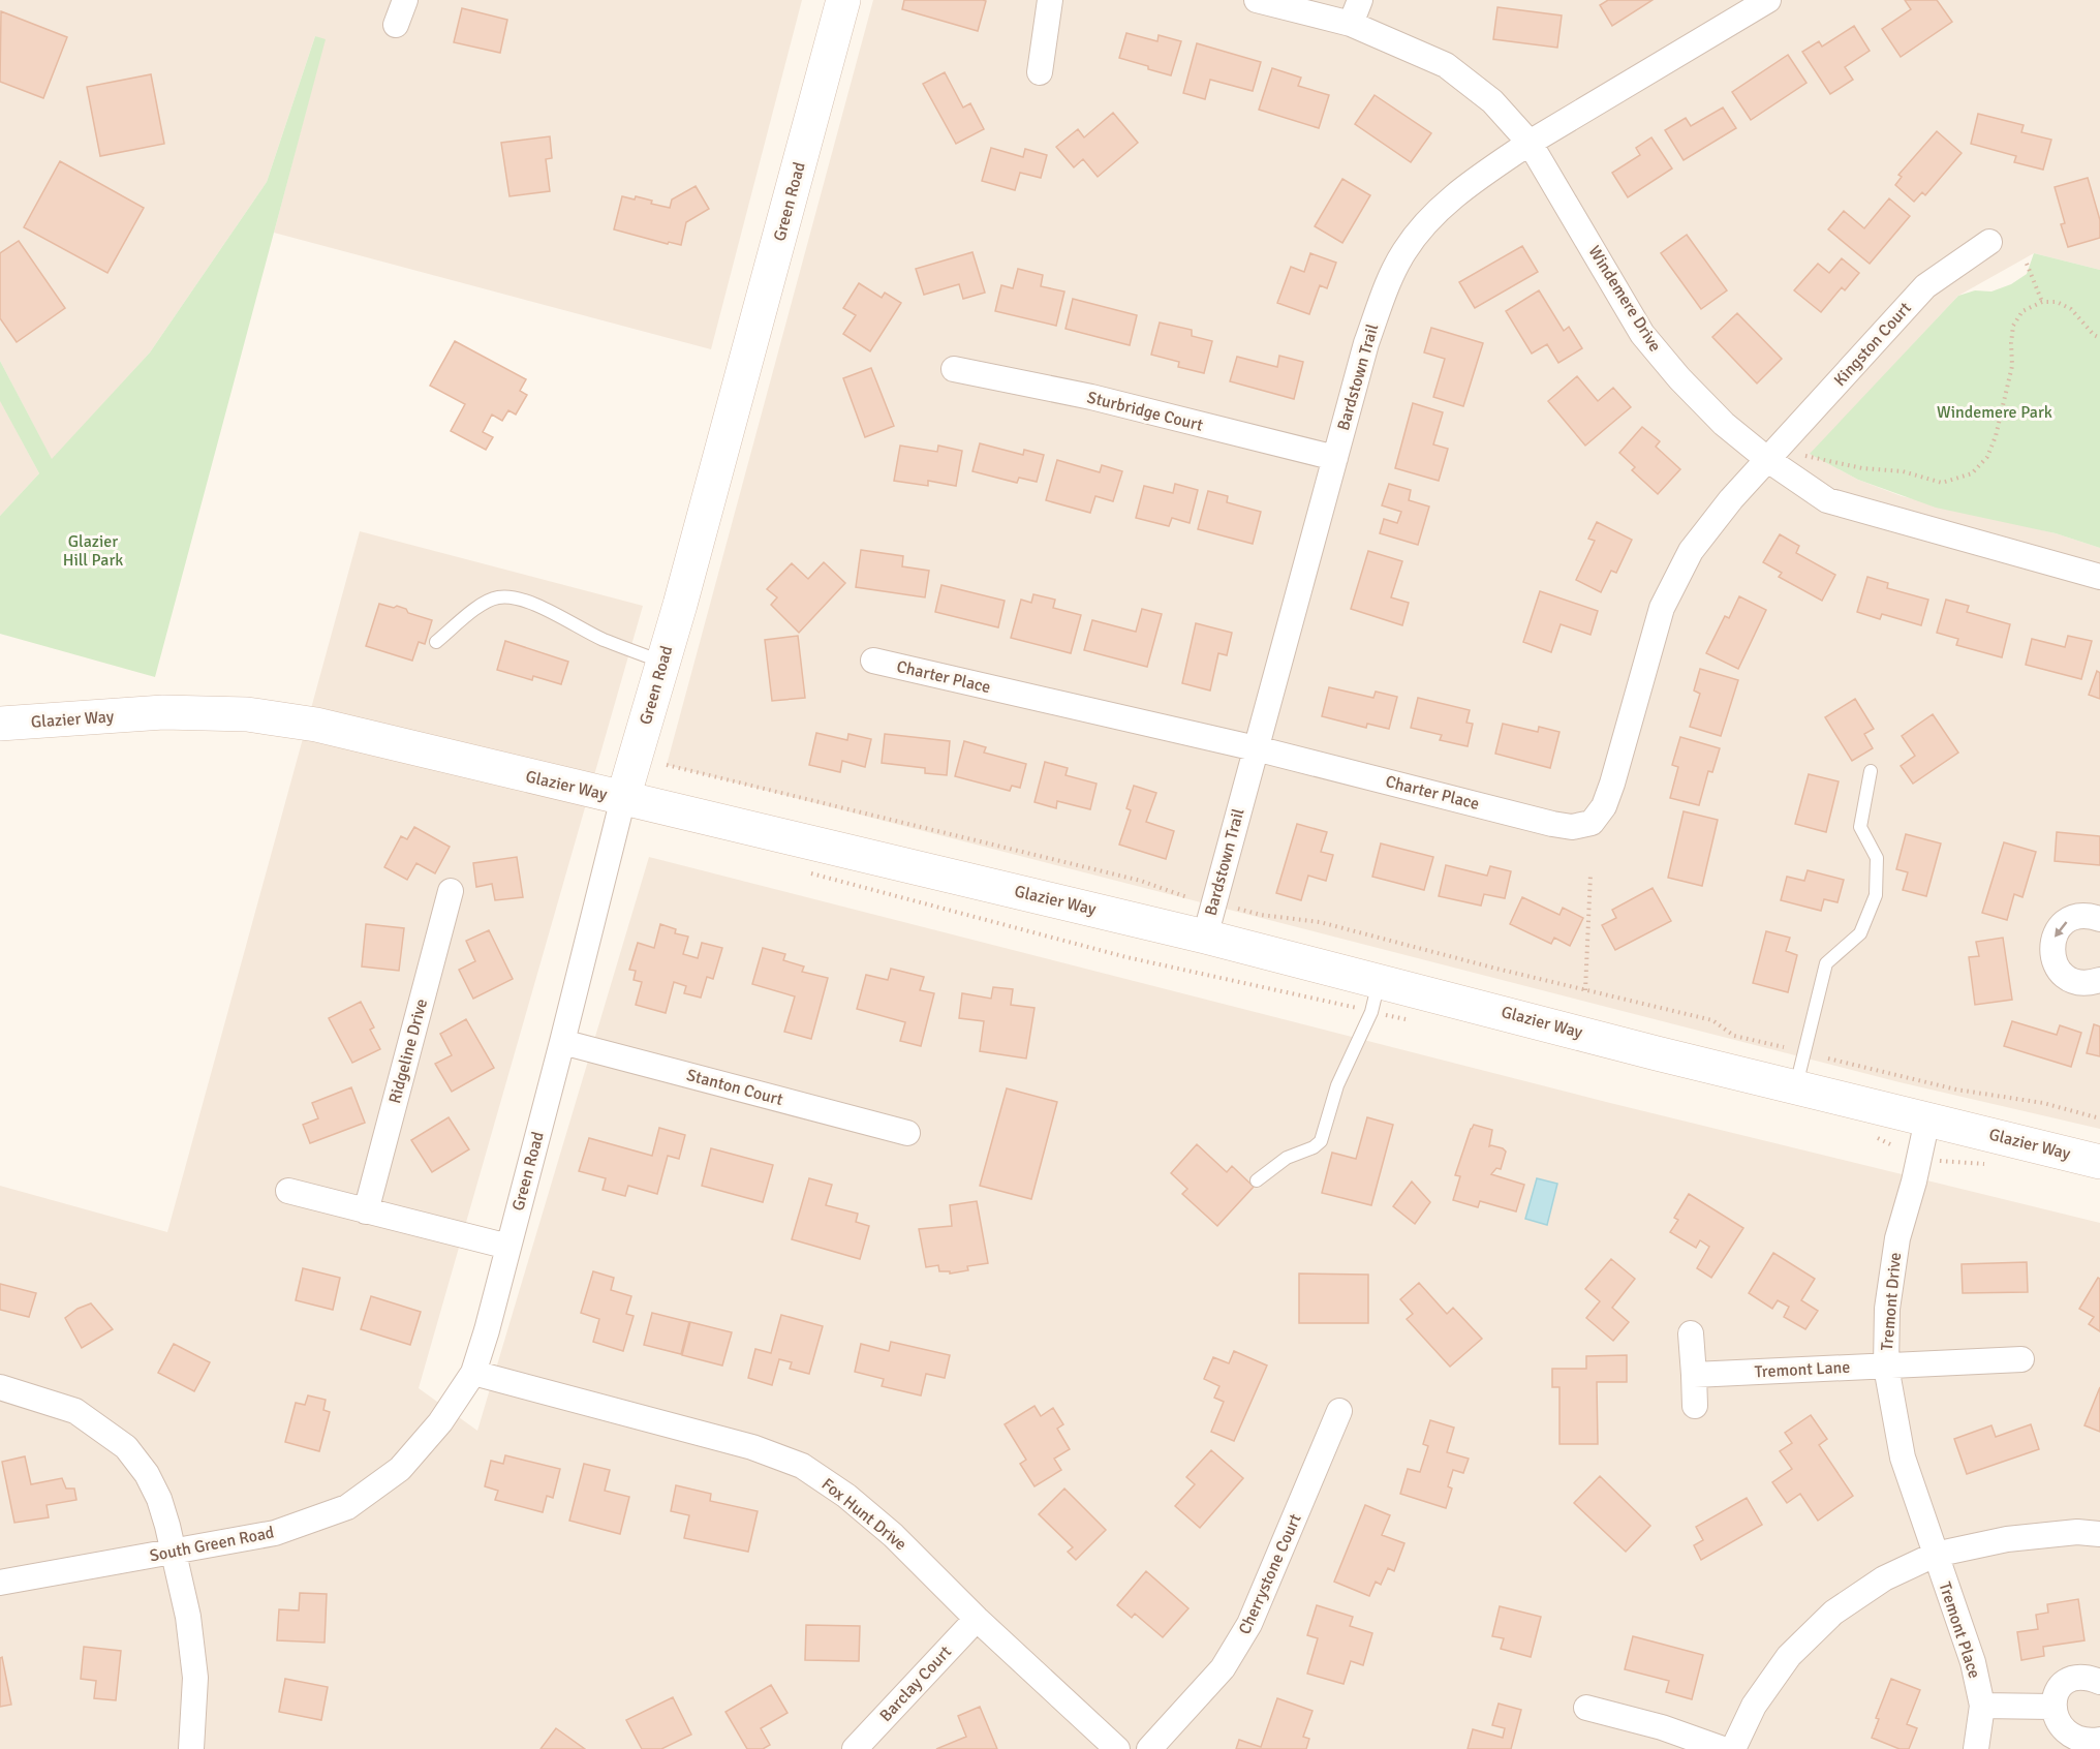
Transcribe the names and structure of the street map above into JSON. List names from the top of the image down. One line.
{"streets":{"street":["Green Road","Windemere Drive","Kingston Court","Bardstown Trail","Sturbridge Court","Charter Place","Glazier Way","Ridgeline Drive","Stanton Court","Tremont Drive","Tremont Lane","Fox Hunt Drive","South Green Road","Cherrystone Court","Tremont Place","Barclay Court"]},"crossings":[["Green Road","Glazier Way"],["Green Road","Stanton Court"],["Green Road","Fox Hunt Drive"],["Green Road","South Green Road"],["Windemere Drive","Kingston Court"],["Windemere Drive","Bardstown Trail"],["Windemere Drive","Charter Place"],["Kingston Court","Charter Place"],["Bardstown Trail","Sturbridge Court"],["Bardstown Trail","Charter Place"],["Bardstown Trail","Glazier Way"],["Glazier Way","Tremont Drive"],["Tremont Drive","Tremont Lane"],["Tremont Drive","Tremont Place"],["Fox Hunt Drive","South Green Road"],["Fox Hunt Drive","Barclay Court"]],"parks":["Windemere Park","Glazier Hill Park"]}
